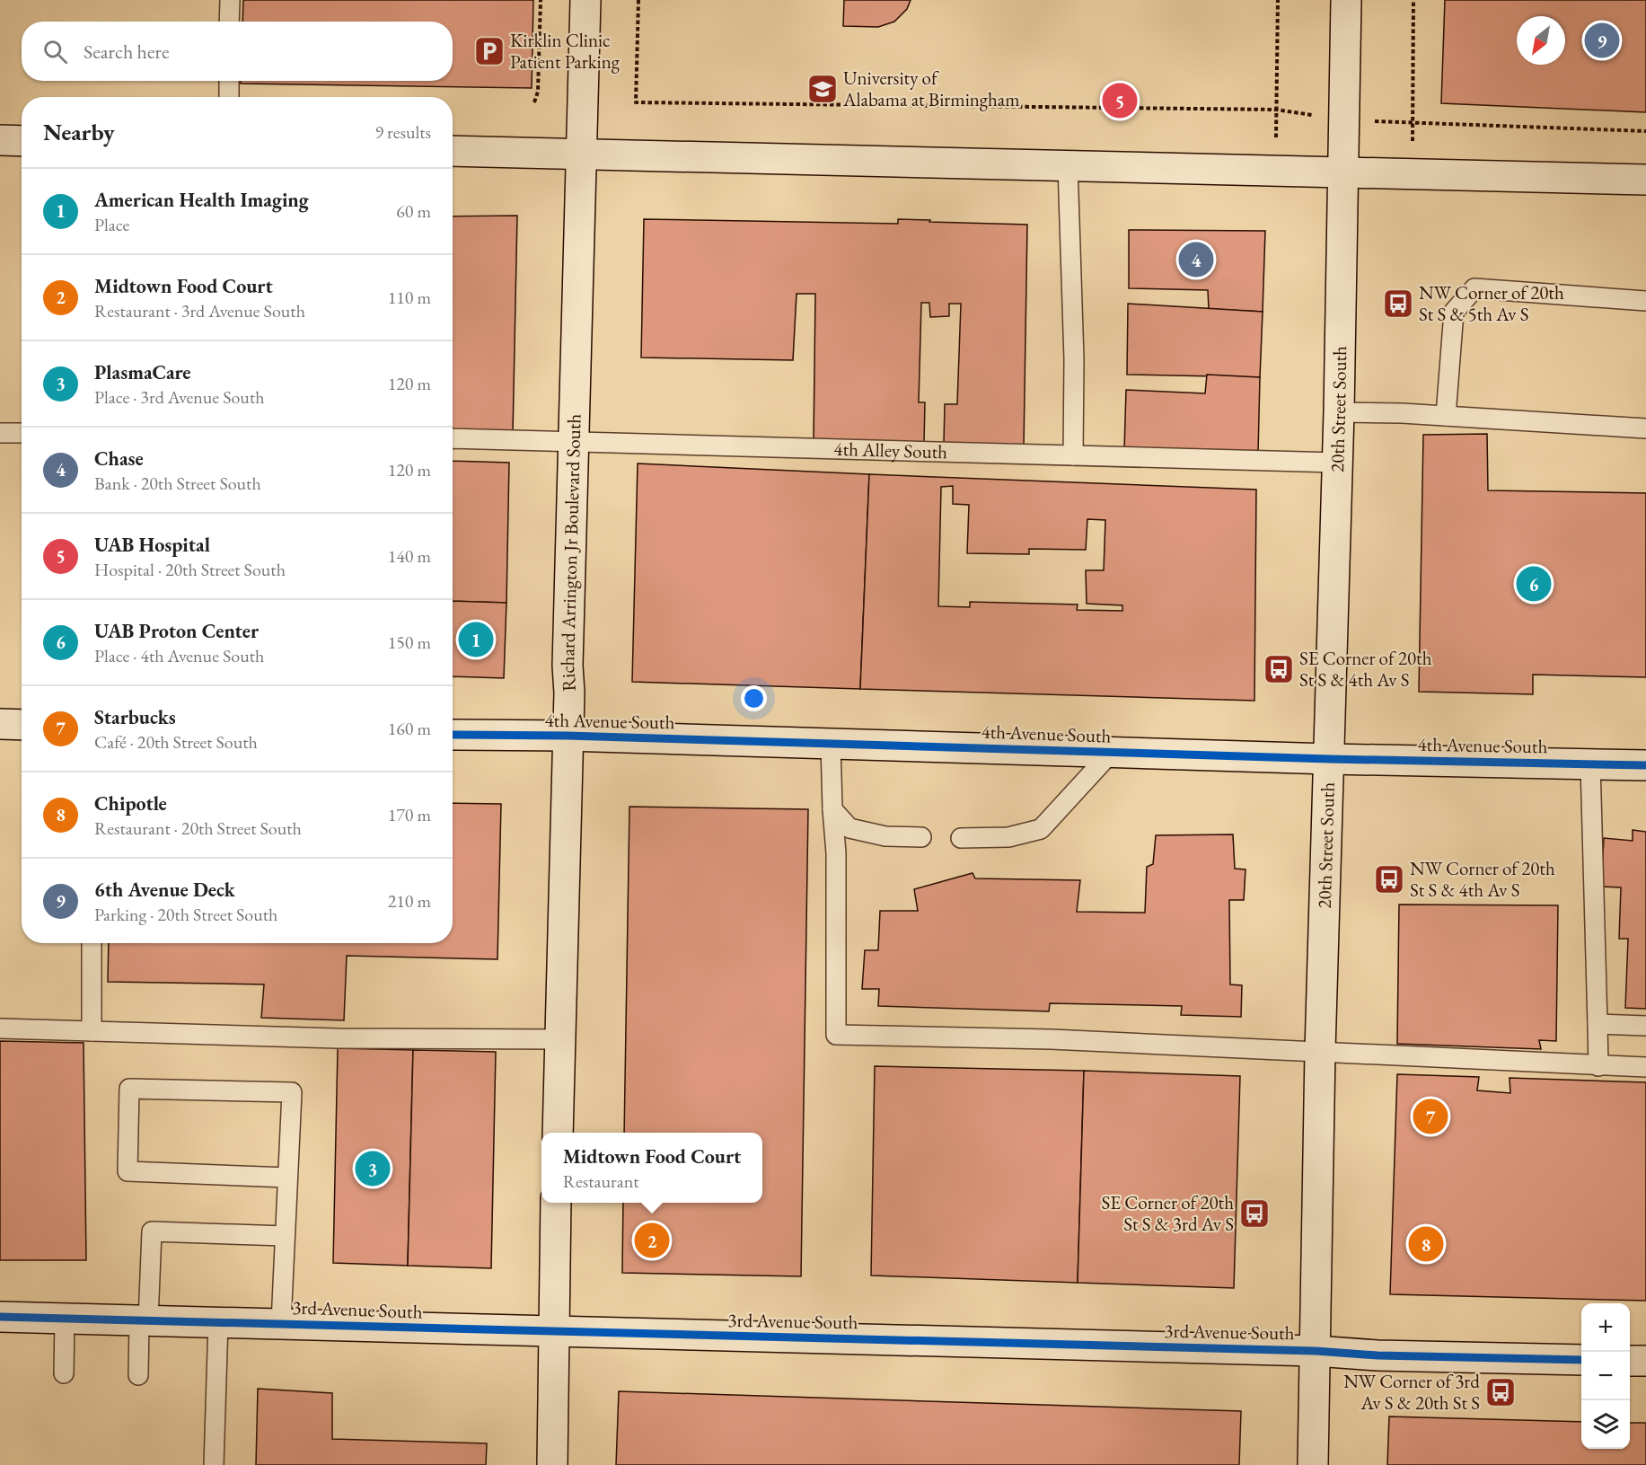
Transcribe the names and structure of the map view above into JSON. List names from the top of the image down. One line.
{"streets":{"street":["20th Street South","Richard Arrington Jr Boulevard South","4th Avenue South","3rd Avenue South"],"lane":["4th Alley South"]},"crossings":[["20th Street South","4th Alley South"],["20th Street South","4th Avenue South"],["20th Street South","3rd Avenue South"],["4th Alley South","Richard Arrington Jr Boulevard South"],["Richard Arrington Jr Boulevard South","4th Avenue South"]],"places":{"parking":["Kirklin Clinic Patient Parking"],"school or university":["University of Alabama at Birmingham"],"bus stop":["NW Corner of 20th St S & 5th Av S","SE Corner of 20th St S & 4th Av S","NW Corner of 20th St S & 4th Av S","SE Corner of 20th St S & 3rd Av S","NW Corner of 3rd Av S & 20th St S"]},"north":"bottom left","page":{"pins":["9","5","4","6","1","7","3","2","8"],"search":"Search here","heading":["Nearby","9 results"],"list":[{"mark":"1","name":"American Health Imaging","note":"Place","value":"60 m"},{"mark":"2","name":"Midtown Food Court","note":"Restaurant · 3rd Avenue South","value":"110 m"},{"mark":"3","name":"PlasmaCare","note":"Place · 3rd Avenue South","value":"120 m"},{"mark":"4","name":"Chase","note":"Bank · 20th Street South","value":"120 m"},{"mark":"5","name":"UAB Hospital","note":"Hospital · 20th Street South","value":"140 m"},{"mark":"6","name":"UAB Proton Center","note":"Place · 4th Avenue South","value":"150 m"},{"mark":"7","name":"Starbucks","note":"Café · 20th Street South","value":"160 m"},{"mark":"8","name":"Chipotle","note":"Restaurant · 20th Street South","value":"170 m"},{"mark":"9","name":"6th Avenue Deck","note":"Parking · 20th Street South","value":"210 m"}],"popup":["Midtown Food Court","Restaurant"],"map_buttons":["+","−"]}}
